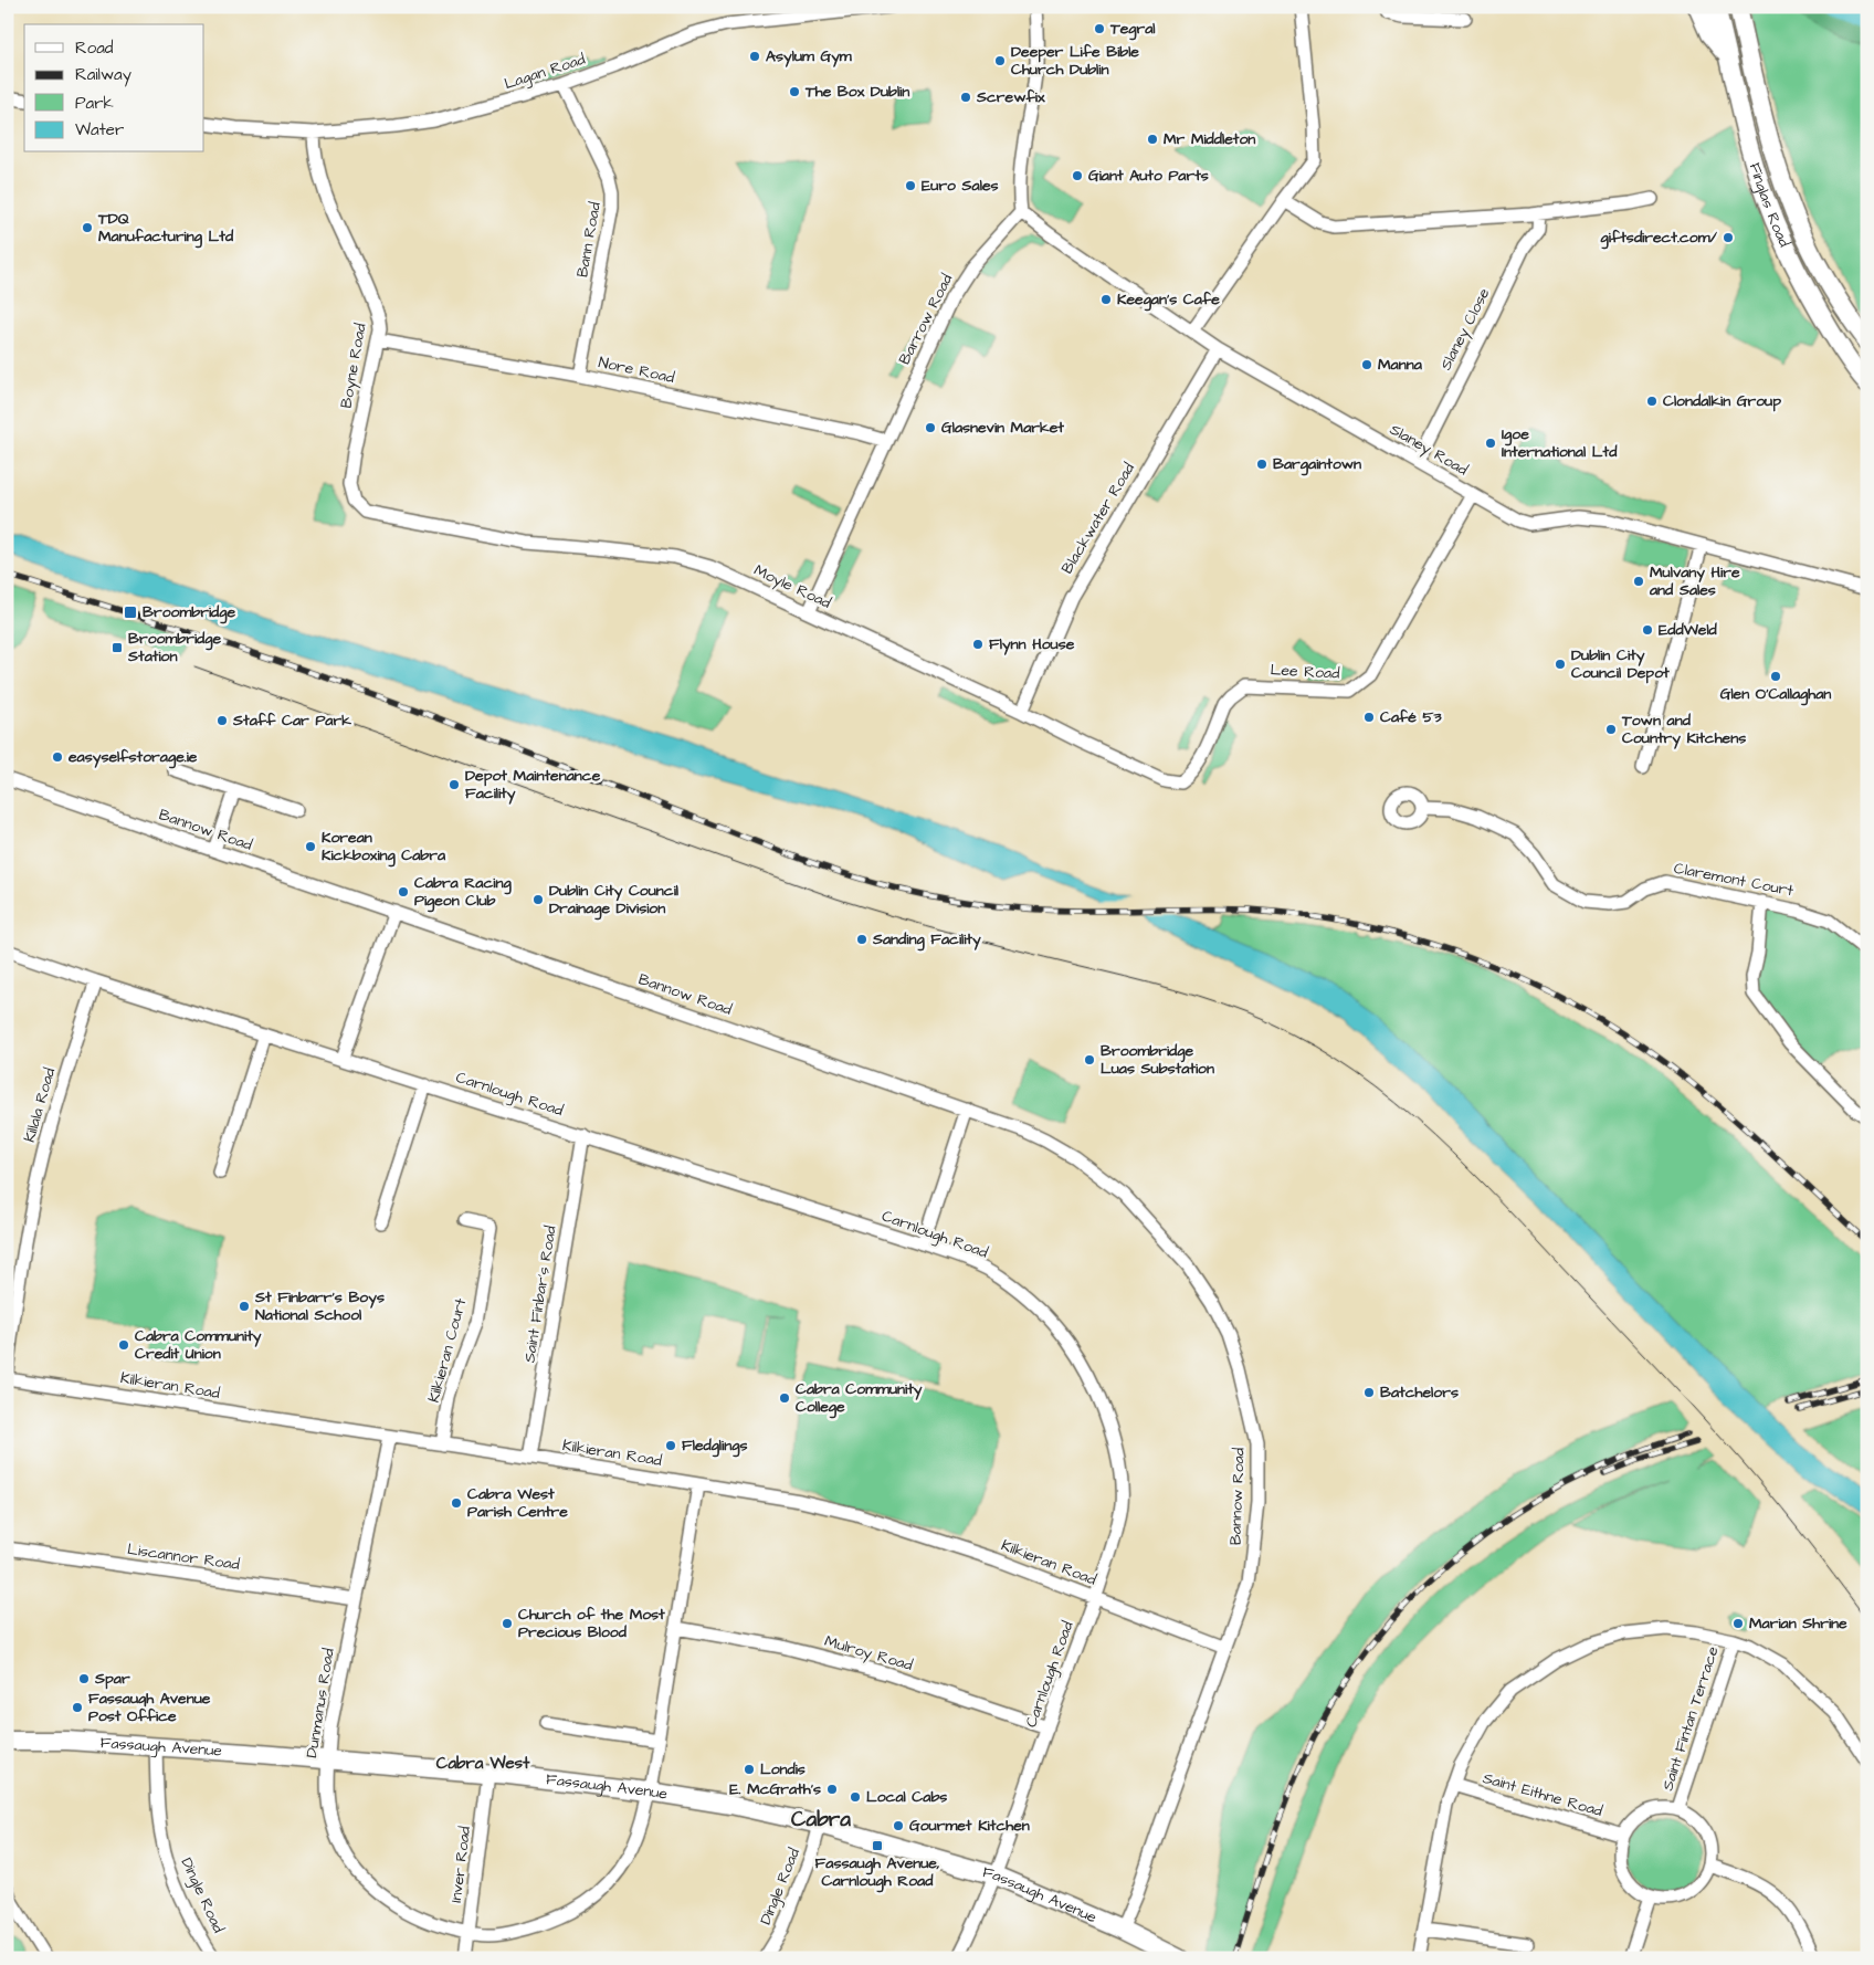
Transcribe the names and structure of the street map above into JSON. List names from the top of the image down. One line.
{"streets":{"street":["Lagan Road","Finglas Road","Bann Road","Barrow Road","Slaney Close","Boyne Road","Nore Road","Slaney Road","Blackwater Road","Moyle Road","Lee Road","Bannow Road","Claremont Court","Carnlough Road","Killala Road","Saint Finbar's Road","Kilkieran Court","Kilkieran Road","Liscannor Road","Mulroy Road","Dunmanus Road","Saint Fintan Terrace","Fassaugh Avenue","Saint Eithne Road","Inver Road","Dingle Road"]},"crossings":[["Lagan Road","Bann Road"],["Lagan Road","Boyne Road"],["Bann Road","Nore Road"],["Barrow Road","Nore Road"],["Barrow Road","Slaney Road"],["Barrow Road","Moyle Road"],["Slaney Close","Slaney Road"],["Boyne Road","Nore Road"],["Boyne Road","Moyle Road"],["Slaney Road","Blackwater Road"],["Slaney Road","Lee Road"],["Blackwater Road","Moyle Road"],["Moyle Road","Lee Road"],["Bannow Road","Kilkieran Road"],["Bannow Road","Fassaugh Avenue"],["Carnlough Road","Killala Road"],["Carnlough Road","Saint Finbar's Road"],["Carnlough Road","Kilkieran Road"],["Carnlough Road","Mulroy Road"],["Carnlough Road","Fassaugh Avenue"],["Saint Finbar's Road","Kilkieran Road"],["Kilkieran Court","Kilkieran Road"],["Kilkieran Road","Dunmanus Road"],["Liscannor Road","Dunmanus Road"],["Mulroy Road","Dunmanus Road"],["Dunmanus Road","Fassaugh Avenue"],["Dunmanus Road","Inver Road"],["Saint Fintan Terrace","Saint Eithne Road"],["Fassaugh Avenue","Inver Road"],["Fassaugh Avenue","Dingle Road"]],"districts":["Cabra West","Cabra"],"places":{"other":["Tegral","Asylum Gym","Deeper Life Bible Church Dublin","The Box Dublin","Screwfix","Mr Middleton","Giant Auto Parts","Euro Sales","TDQ Manufacturing Ltd","giftsdirect.com/","Keegan's Cafe","Manna","Clondalkin Group","Glasnevin Market","Igoe International Ltd","Bargaintown","Mulvany Hire and Sales","EddWeld","Flynn House","Dublin City Council Depot","Glen O'Callaghan","Café 53","Staff Car Park","Town and Country Kitchens","easyselfstorage.ie","Depot Maintenance Facility","Korean Kickboxing Cabra","Cabra Racing Pigeon Club","Dublin City Council Drainage Division","Sanding Facility","Broombridge Luas Substation","St Finbarr’s Boys National School","Cabra Community Credit Union","Batchelors","Cabra Community College","Fledglings","Cabra West Parish Centre","Church of the Most Precious Blood","Marian Shrine","Spar","Fassaugh Avenue Post Office","Londis","E. McGrath’s","Local Cabs","Gourmet Kitchen"],"transit":["Broombridge","Broombridge Station","Fassaugh Avenue, Carnlough Road"]},"legend":["Road","Railway","Park","Water"]}
